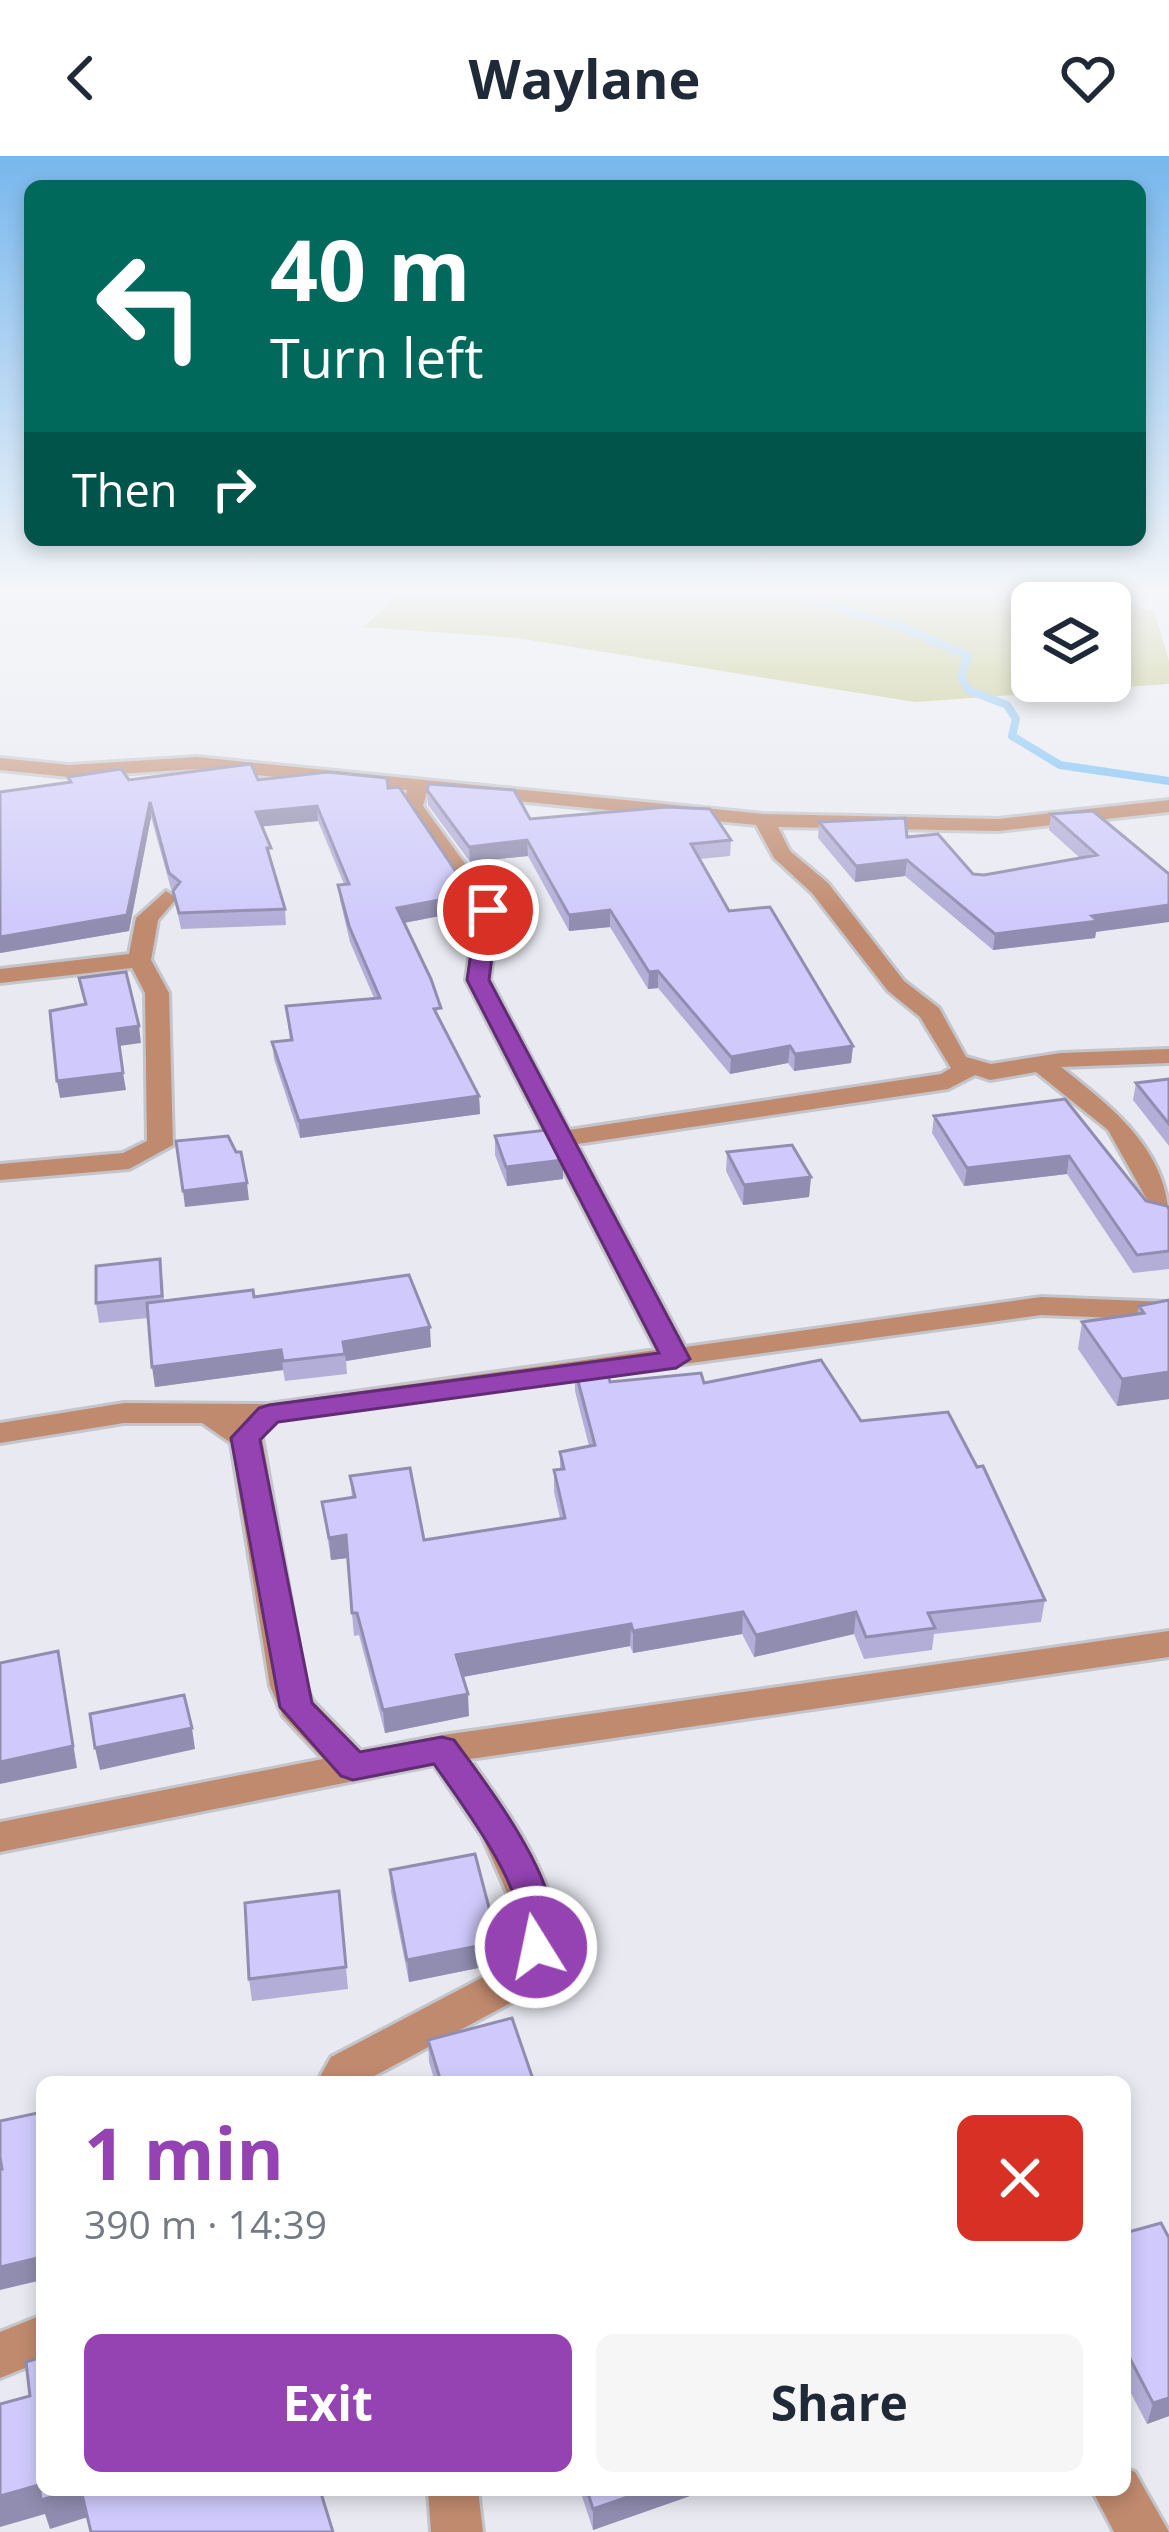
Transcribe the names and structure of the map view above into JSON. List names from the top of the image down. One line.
{"page":{"header":"Waylane","turn":["40 m","Turn left"],"then":"Then","heading":["1 min","390 m · 14:39"],"buttons":["Exit","Share"]}}
